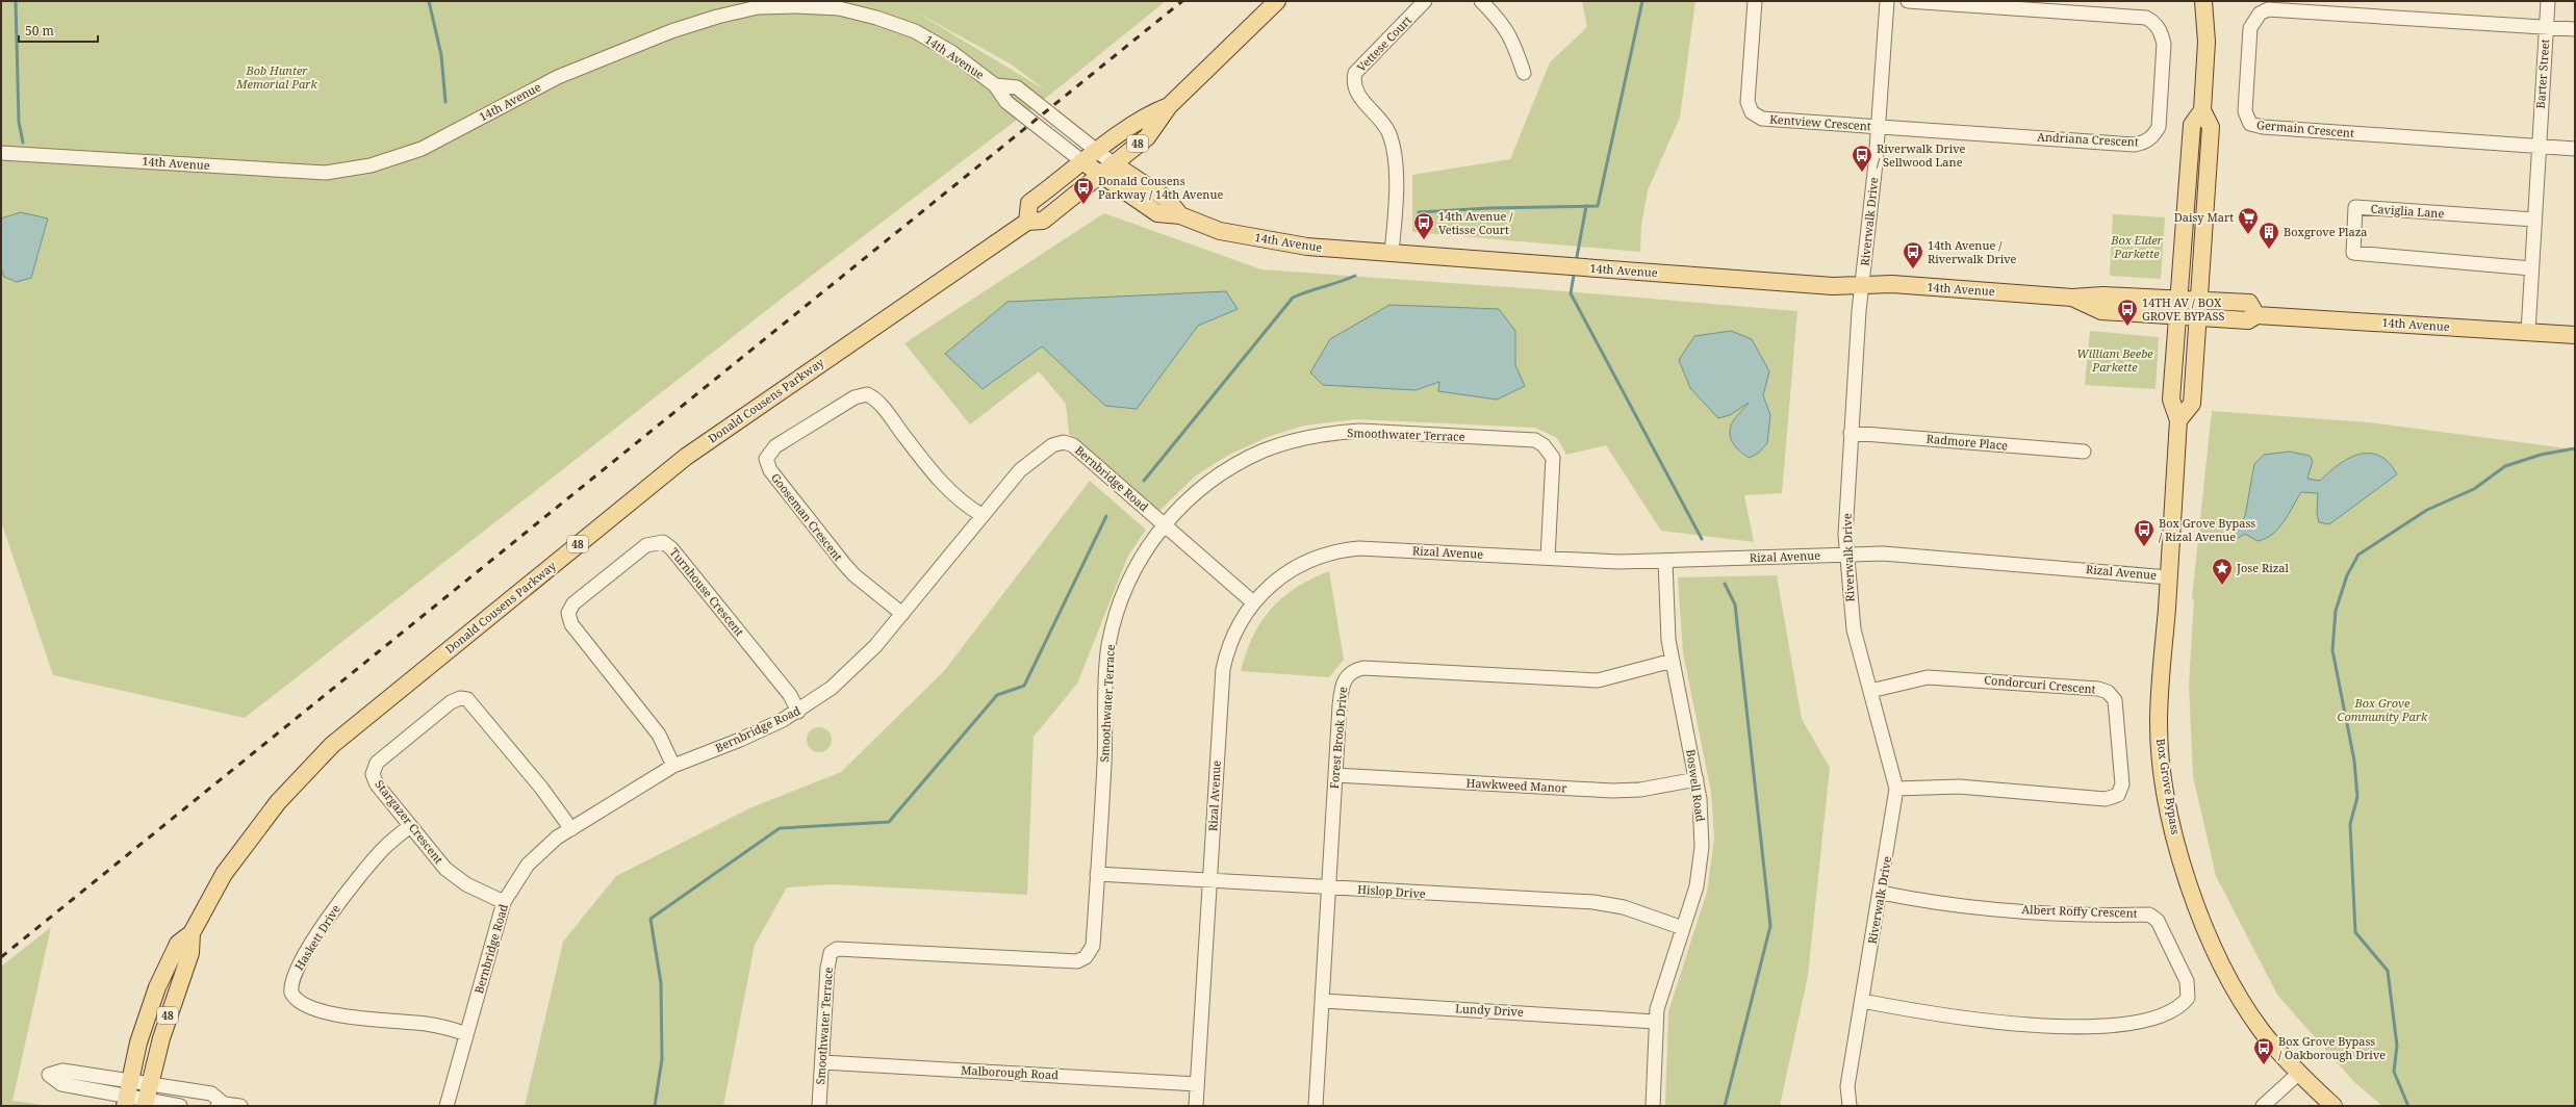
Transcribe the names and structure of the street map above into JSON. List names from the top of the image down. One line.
{"streets":{"main road":["14th Avenue","48","Donald Cousens Parkway","Box Grove Bypass"],"street":["Vettese Court","Barter Street","Kentview Crescent","Germain Crescent","Andriana Crescent","Caviglia Lane","Riverwalk Drive","Smoothwater Terrace","Radmore Place","Bernbridge Road","Gooseman Crescent","Rizal Avenue","Turnhouse Crescent","Condorcuri Crescent","Forest Brook Drive","Hawkweed Manor","Boswell Road","Stargazer Crescent","Hislop Drive","Albert Roffy Crescent","Haskett Drive","Lundy Drive","Malborough Road"]},"crossings":[["Vettese Court","14th Avenue"],["14th Avenue","Barter Street"],["14th Avenue","Riverwalk Drive"],["14th Avenue","Donald Cousens Parkway"],["14th Avenue","Box Grove Bypass"],["Barter Street","Germain Crescent"],["Barter Street","Caviglia Lane"],["Kentview Crescent","Andriana Crescent"],["Kentview Crescent","Riverwalk Drive"],["Andriana Crescent","Riverwalk Drive"],["Riverwalk Drive","Radmore Place"],["Riverwalk Drive","Rizal Avenue"],["Riverwalk Drive","Condorcuri Crescent"],["Riverwalk Drive","Albert Roffy Crescent"],["Smoothwater Terrace","Bernbridge Road"],["Smoothwater Terrace","Rizal Avenue"],["Smoothwater Terrace","Hislop Drive"],["Smoothwater Terrace","Malborough Road"],["Bernbridge Road","Gooseman Crescent"],["Bernbridge Road","Rizal Avenue"],["Bernbridge Road","Turnhouse Crescent"],["Bernbridge Road","Stargazer Crescent"],["Bernbridge Road","Haskett Drive"],["Rizal Avenue","Boswell Road"],["Rizal Avenue","Box Grove Bypass"],["Rizal Avenue","Hislop Drive"],["Rizal Avenue","Malborough Road"],["Forest Brook Drive","Hawkweed Manor"],["Forest Brook Drive","Boswell Road"],["Forest Brook Drive","Hislop Drive"],["Forest Brook Drive","Lundy Drive"],["Hawkweed Manor","Boswell Road"],["Boswell Road","Hislop Drive"],["Boswell Road","Lundy Drive"],["Stargazer Crescent","Haskett Drive"]],"parks":["Bob Hunter Memorial Park","Box Elder Parkette","William Beebe Parkette","Box Grove Community Park"],"places":{"bus stop":["Riverwalk Drive / Sellwood Lane","Donald Cousens Parkway / 14th Avenue","14th Avenue / Vetisse Court","14th Avenue / Riverwalk Drive","14TH AV / BOX GROVE BYPASS","Box Grove Bypass / Rizal Avenue","Box Grove Bypass / Oakborough Drive"],"supermarket":["Daisy Mart"],"building":["Boxgrove Plaza"],"place":["Jose Rizal"]},"scale_bar":"50 m"}
